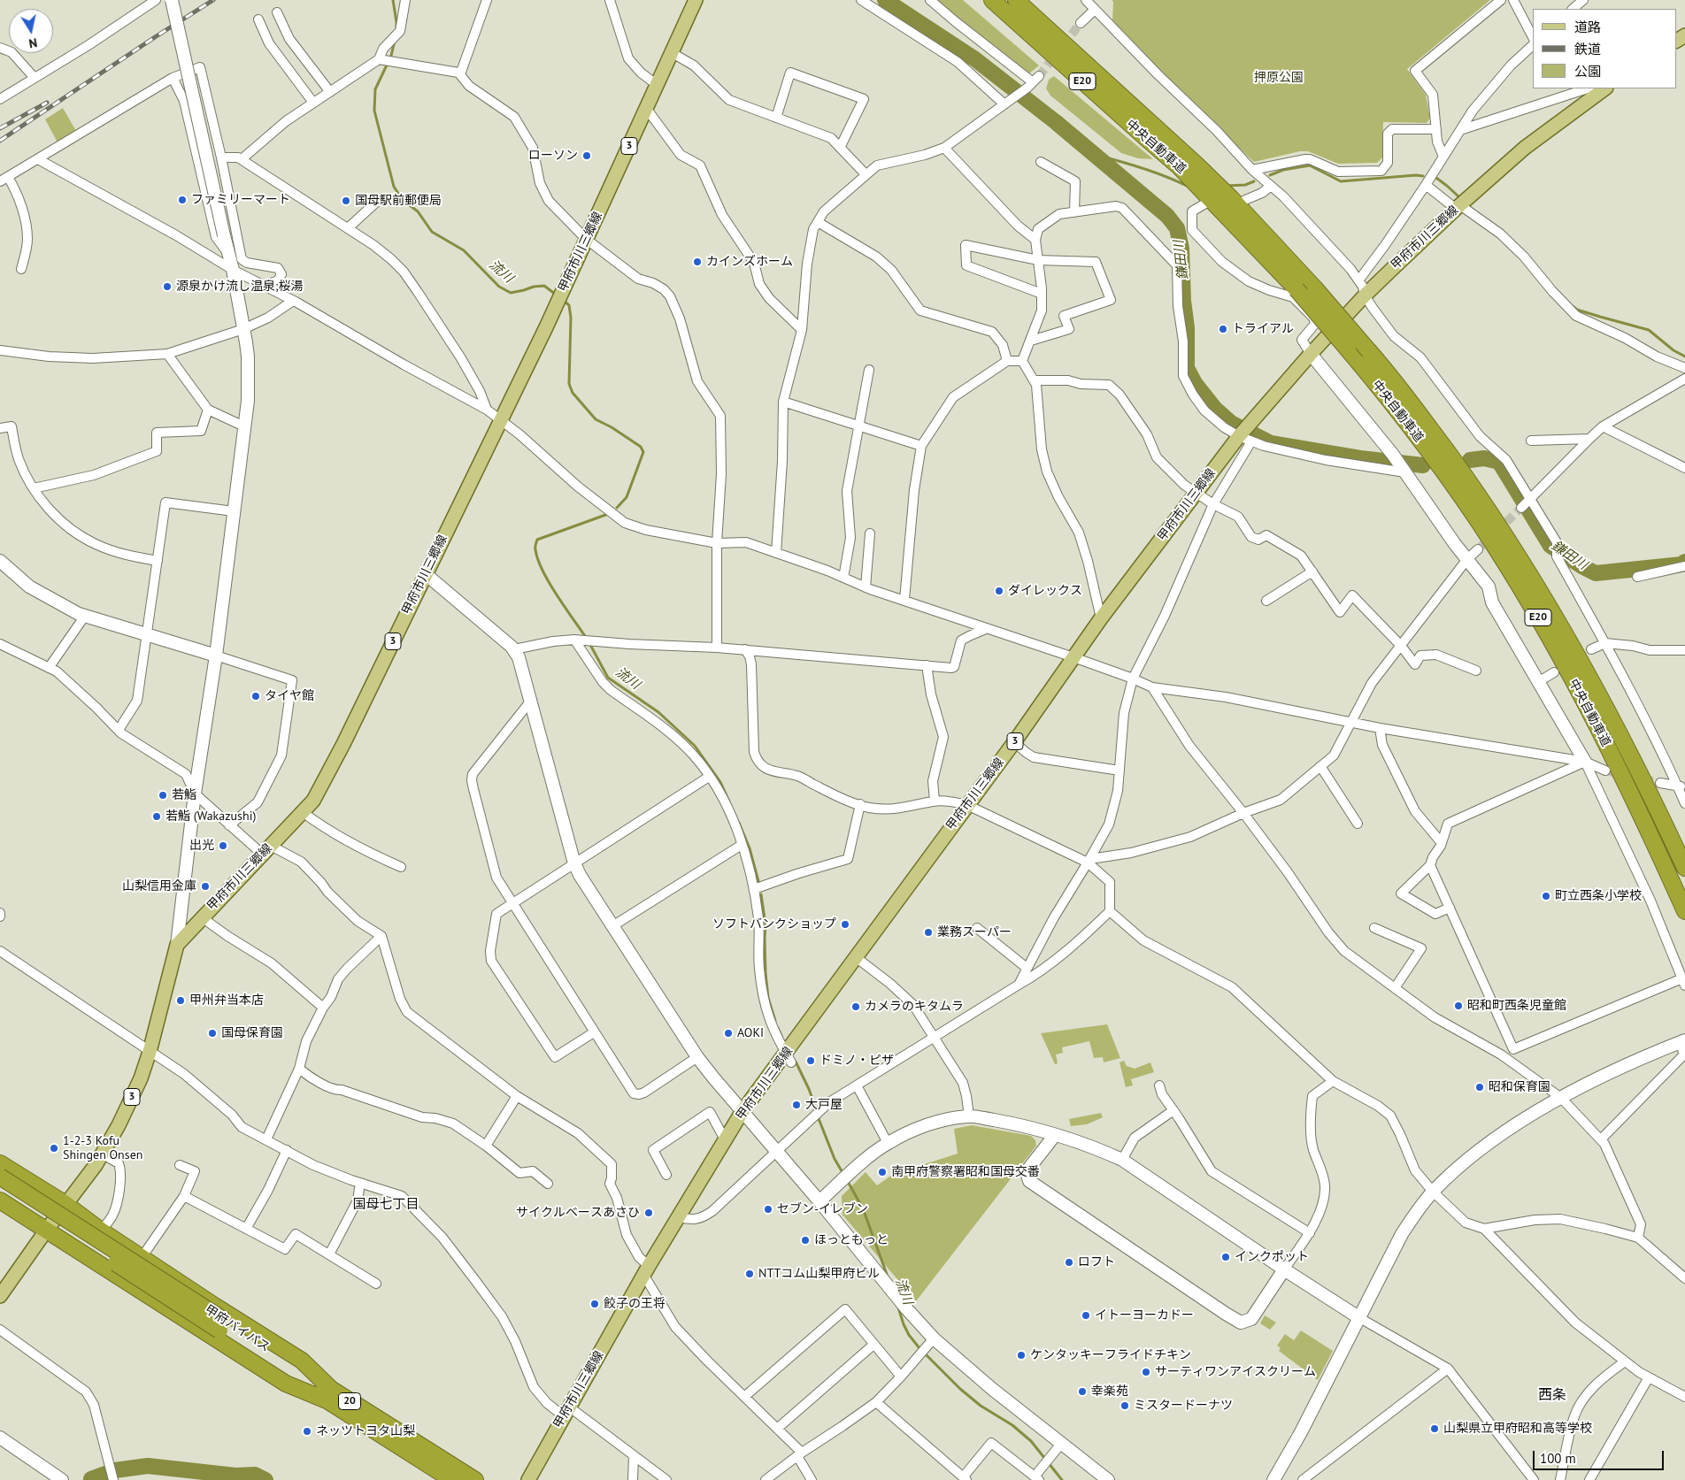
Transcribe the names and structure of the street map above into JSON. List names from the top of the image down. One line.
{"streets":{"highway":["E20","中央自動車道","甲府バイパス","20"],"main road":["3","甲府市川三郷線"]},"crossings":[["3","甲府市川三郷線"]],"districts":["国母七丁目","西条"],"water":["鎌田川","流川"],"parks":["押原公園"],"places":["ローソン","ファミリーマート","国母駅前郵便局","カインズホーム","源泉かけ流し温泉;桜湯","トライアル","ダイレックス","タイヤ館","若鮨","若鮨 (Wakazushi)","出光","山梨信用金庫","町立西条小学校","ソフトバンクショップ","業務スーパー","甲州弁当本店","昭和町西条児童館","カメラのキタムラ","国母保育園","AOKI","ドミノ・ピザ","昭和保育園","大戸屋","1-2-3 Kofu Shingen Onsen","南甲府警察署昭和国母交番","セブン-イレブン","サイクルベースあさひ","ほっともっと","インクポット","ロフト","NTTコム山梨甲府ビル","餃子の王将","イトーヨーカドー","ケンタッキーフライドチキン","サーティワンアイスクリーム","幸楽苑","ミスタードーナツ","山梨県立甲府昭和高等学校","ネッツトヨタ山梨"],"legend":["道路","鉄道","公園"],"scale_bar":"100 m","north":"bottom"}
